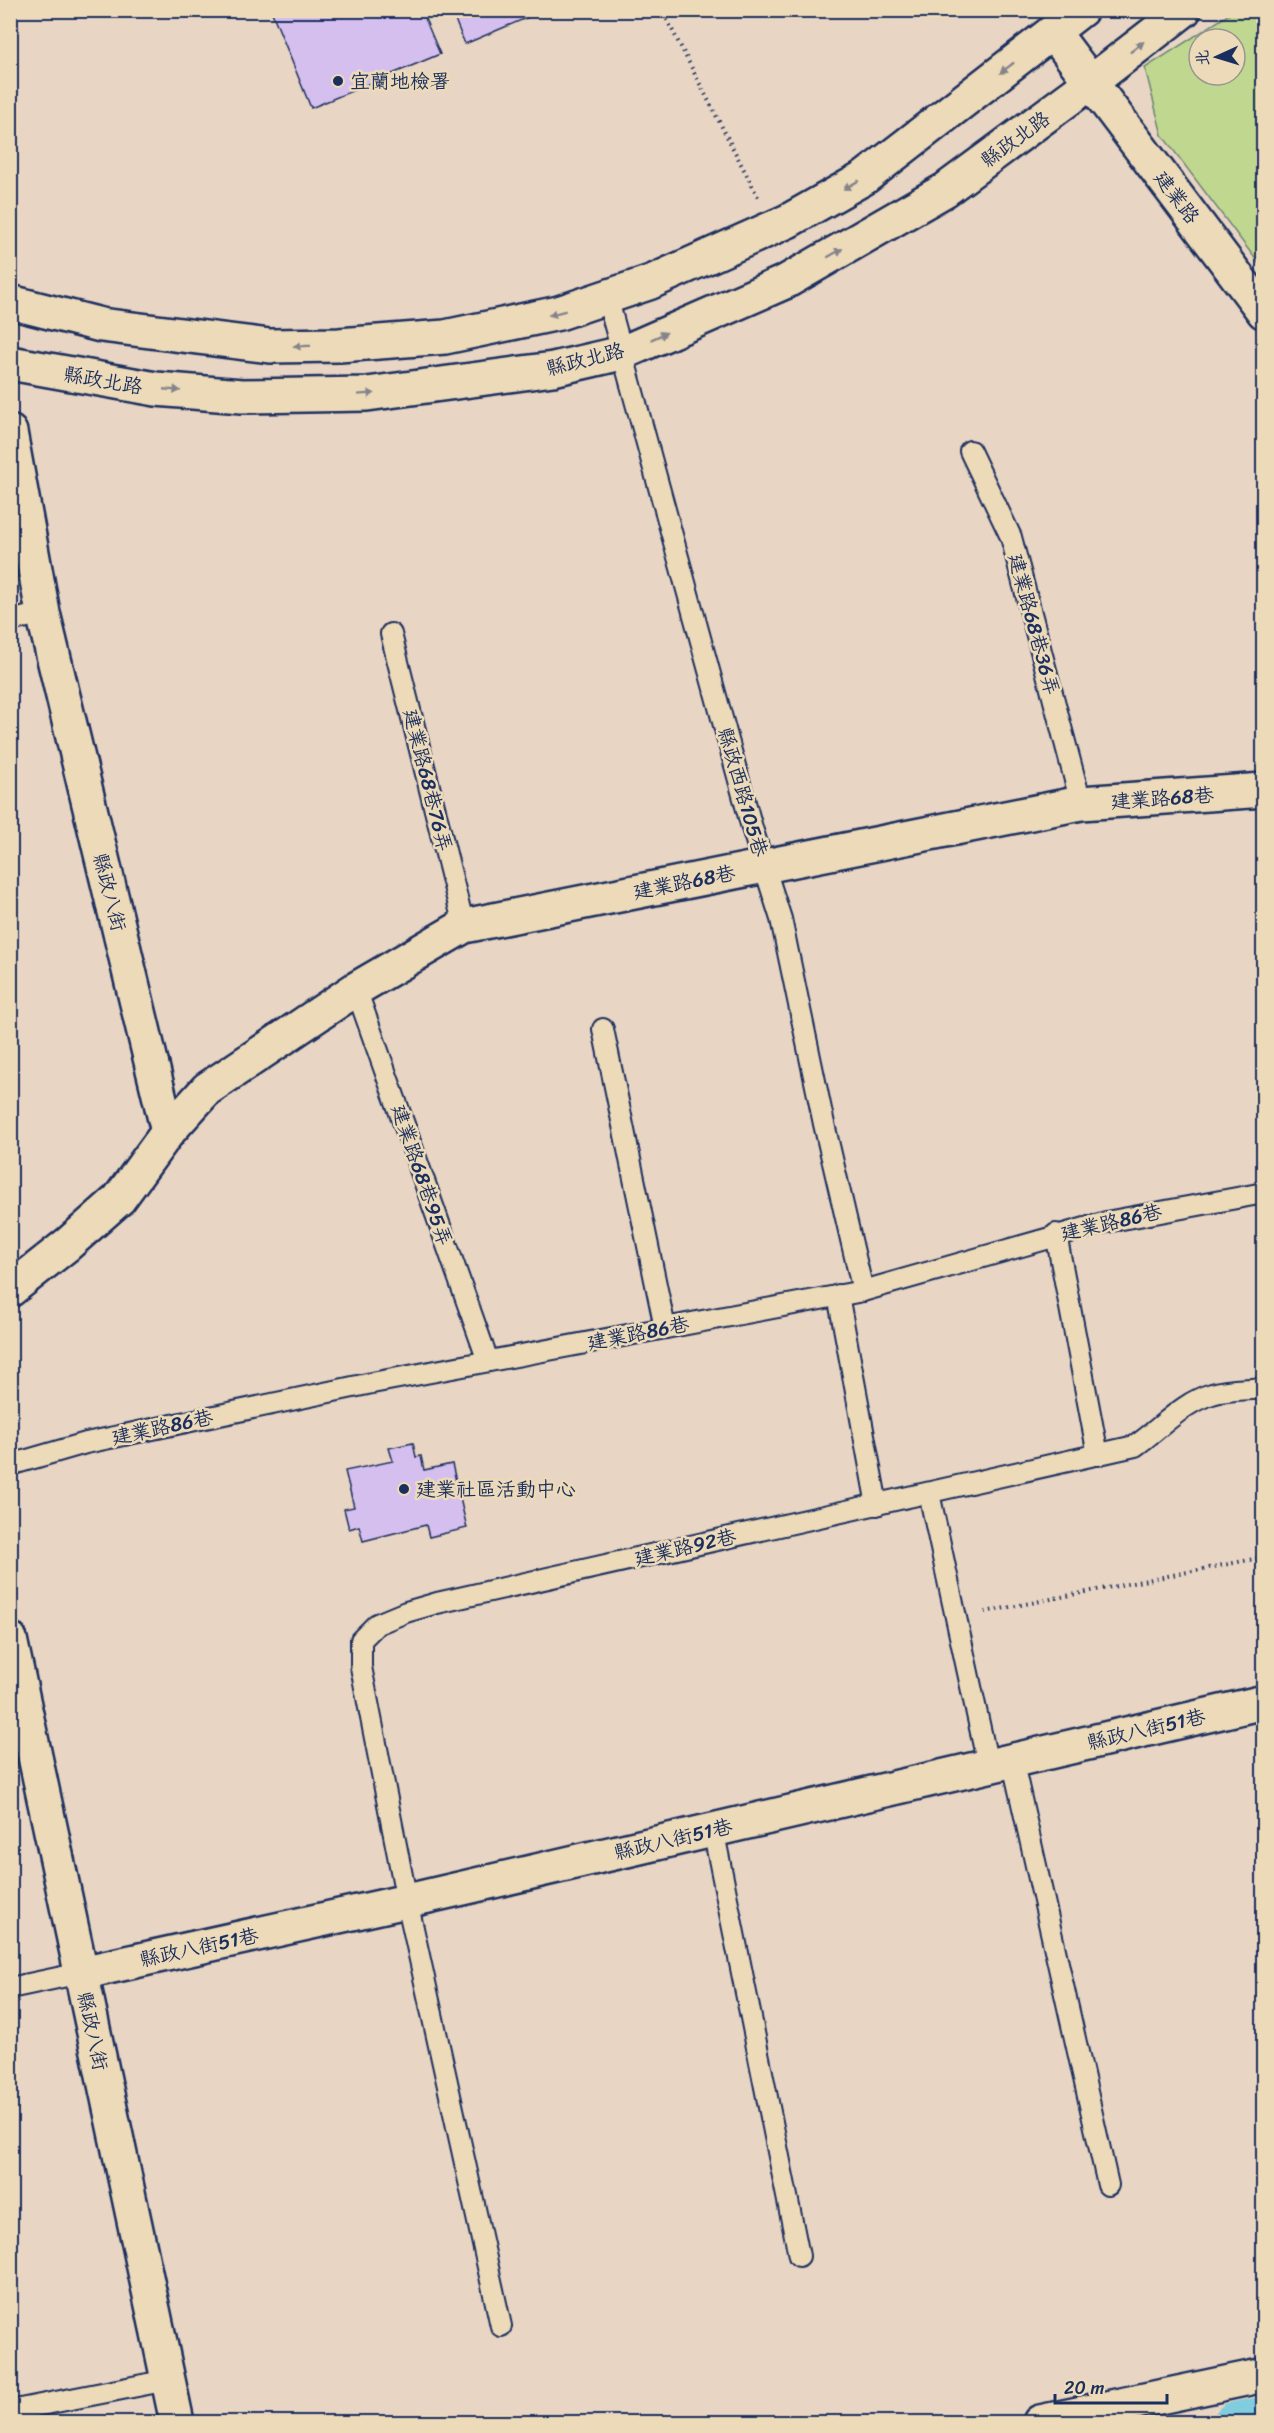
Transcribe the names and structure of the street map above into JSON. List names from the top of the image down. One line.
{"streets":{"street":["縣政北路","建業路","建業路68巷","縣政八街","縣政八街51巷"],"lane":["建業路68巷36弄","建業路68巷76弄","縣政西路105巷","建業路68巷95弄","建業路86巷","建業路92巷"]},"crossings":[["縣政北路","建業路"],["縣政北路","縣政西路105巷"],["建業路68巷36弄","建業路68巷"],["建業路68巷76弄","建業路68巷"],["縣政西路105巷","建業路68巷"],["縣政西路105巷","建業路86巷"],["建業路68巷","縣政八街"],["建業路68巷","建業路68巷95弄"],["縣政八街","縣政八街51巷"],["建業路68巷95弄","建業路86巷"],["建業路92巷","縣政八街51巷"]],"places":["宜蘭地檢署","建業社區活動中心"],"scale_bar":"20 m","north":"left"}
